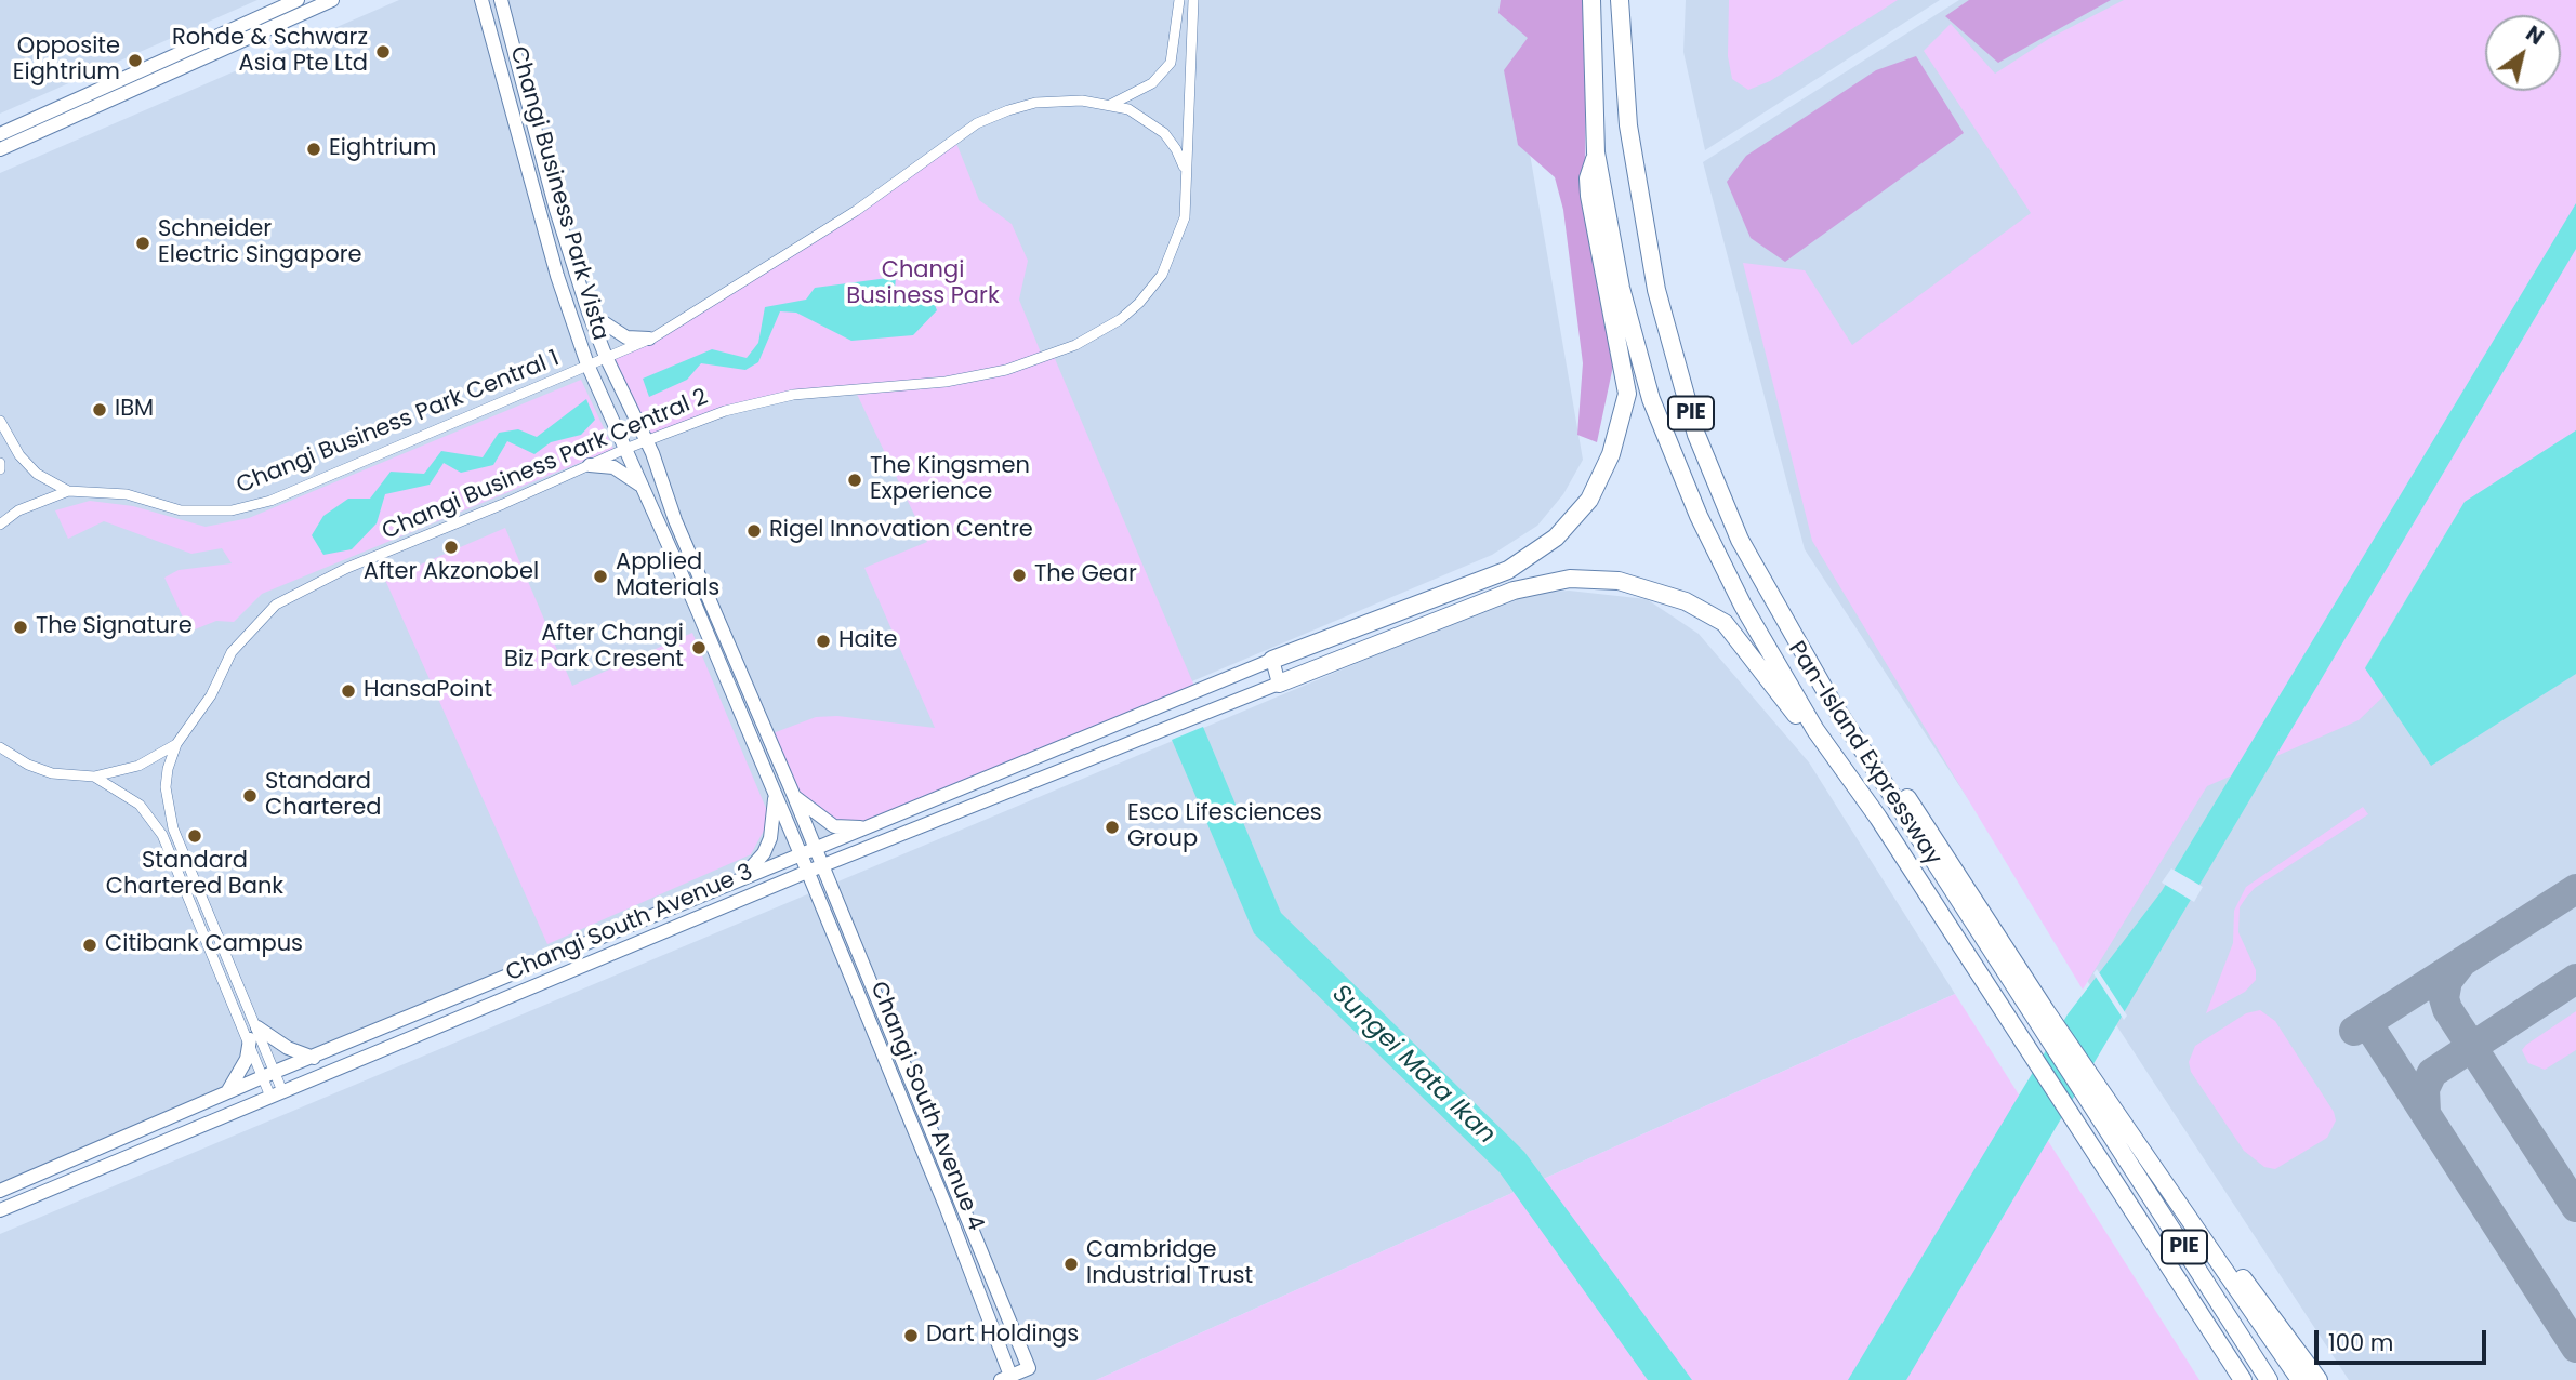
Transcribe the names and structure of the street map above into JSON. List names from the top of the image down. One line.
{"streets":{"highway":["PIE","Pan-Island Expressway"],"street":["Changi Business Park Vista","Changi Business Park Central 1","Changi Business Park Central 2","Changi South Avenue 3","Changi South Avenue 4"]},"crossings":[["Changi Business Park Vista","Changi Business Park Central 1"],["Changi Business Park Vista","Changi Business Park Central 2"],["Changi Business Park Vista","Changi South Avenue 3"],["Changi Business Park Vista","Changi South Avenue 4"],["PIE","Pan-Island Expressway"],["Changi Business Park Central 1","Changi Business Park Central 2"],["Changi South Avenue 3","Changi South Avenue 4"]],"water":["Sungei Mata Ikan"],"parks":["Changi Business Park"],"places":["Rohde & Schwarz Asia Pte Ltd","Opposite Eightrium","Eightrium","Schneider Electric Singapore","IBM","The Kingsmen Experience","Rigel Innovation Centre","After Akzonobel","The Gear","Applied Materials","The Signature","Haite","After Changi Biz Park Cresent","HansaPoint","Standard Chartered","Esco Lifesciences Group","Standard Chartered Bank","Citibank Campus","Cambridge Industrial Trust","Dart Holdings"],"scale_bar":"100 m","north":"top right"}
